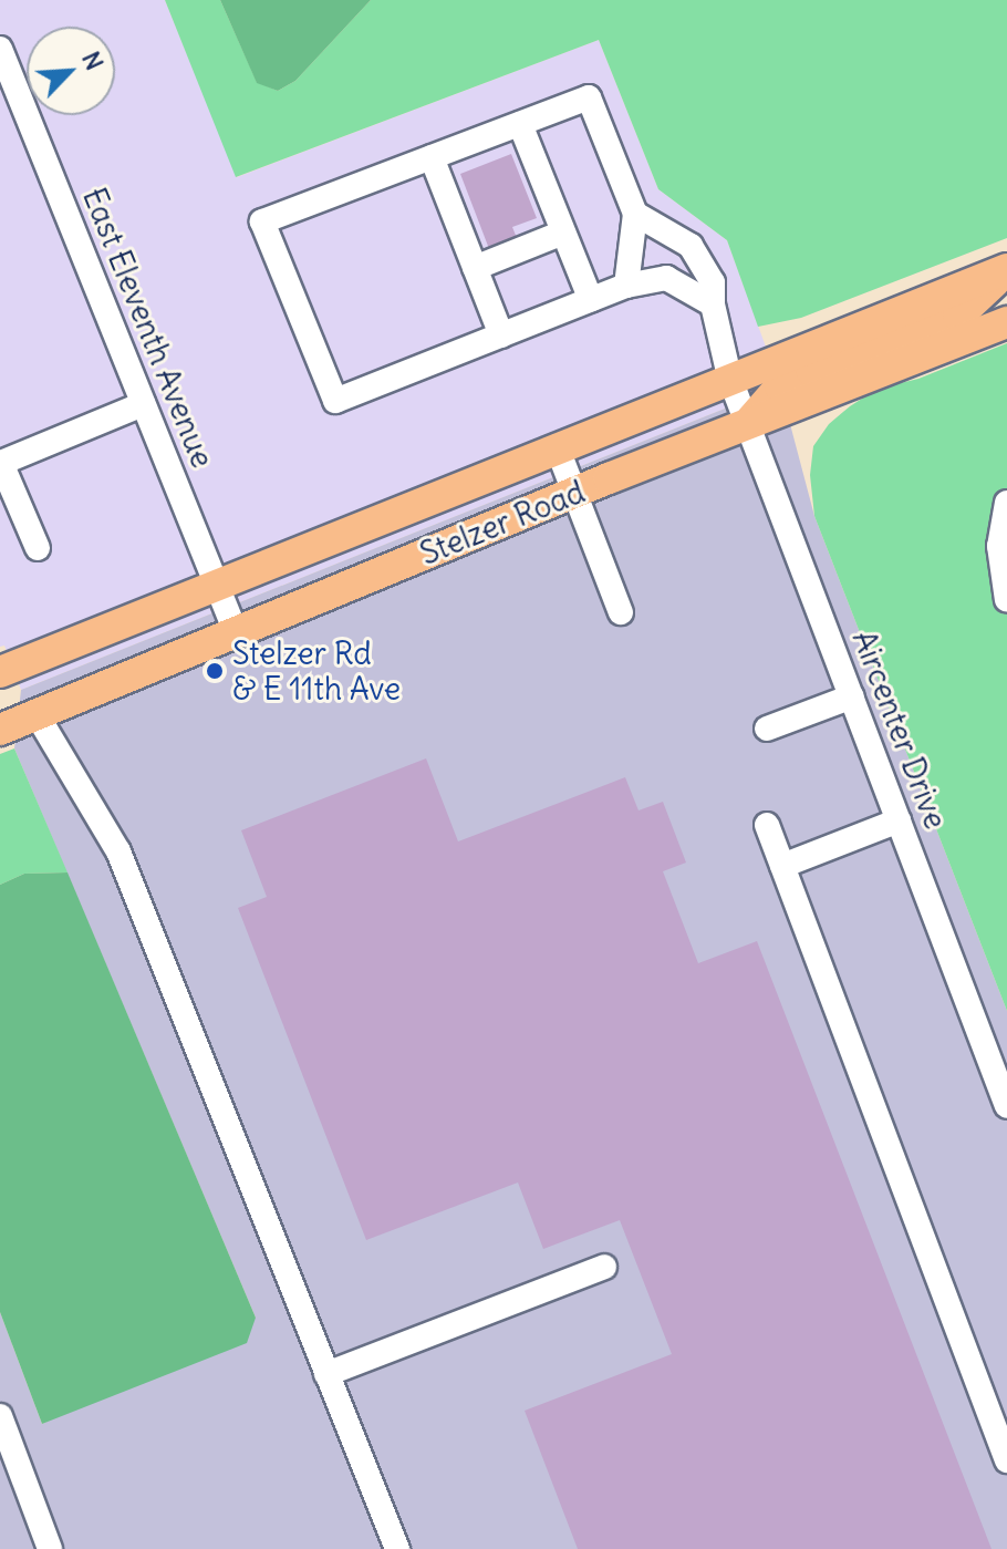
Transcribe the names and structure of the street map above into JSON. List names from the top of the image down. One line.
{"streets":{"main road":["Stelzer Road"],"street":["East Eleventh Avenue","Aircenter Drive"]},"crossings":[["East Eleventh Avenue","Stelzer Road"],["Stelzer Road","Aircenter Drive"]],"places":["Stelzer Rd & E 11th Ave"],"north":"top right"}
